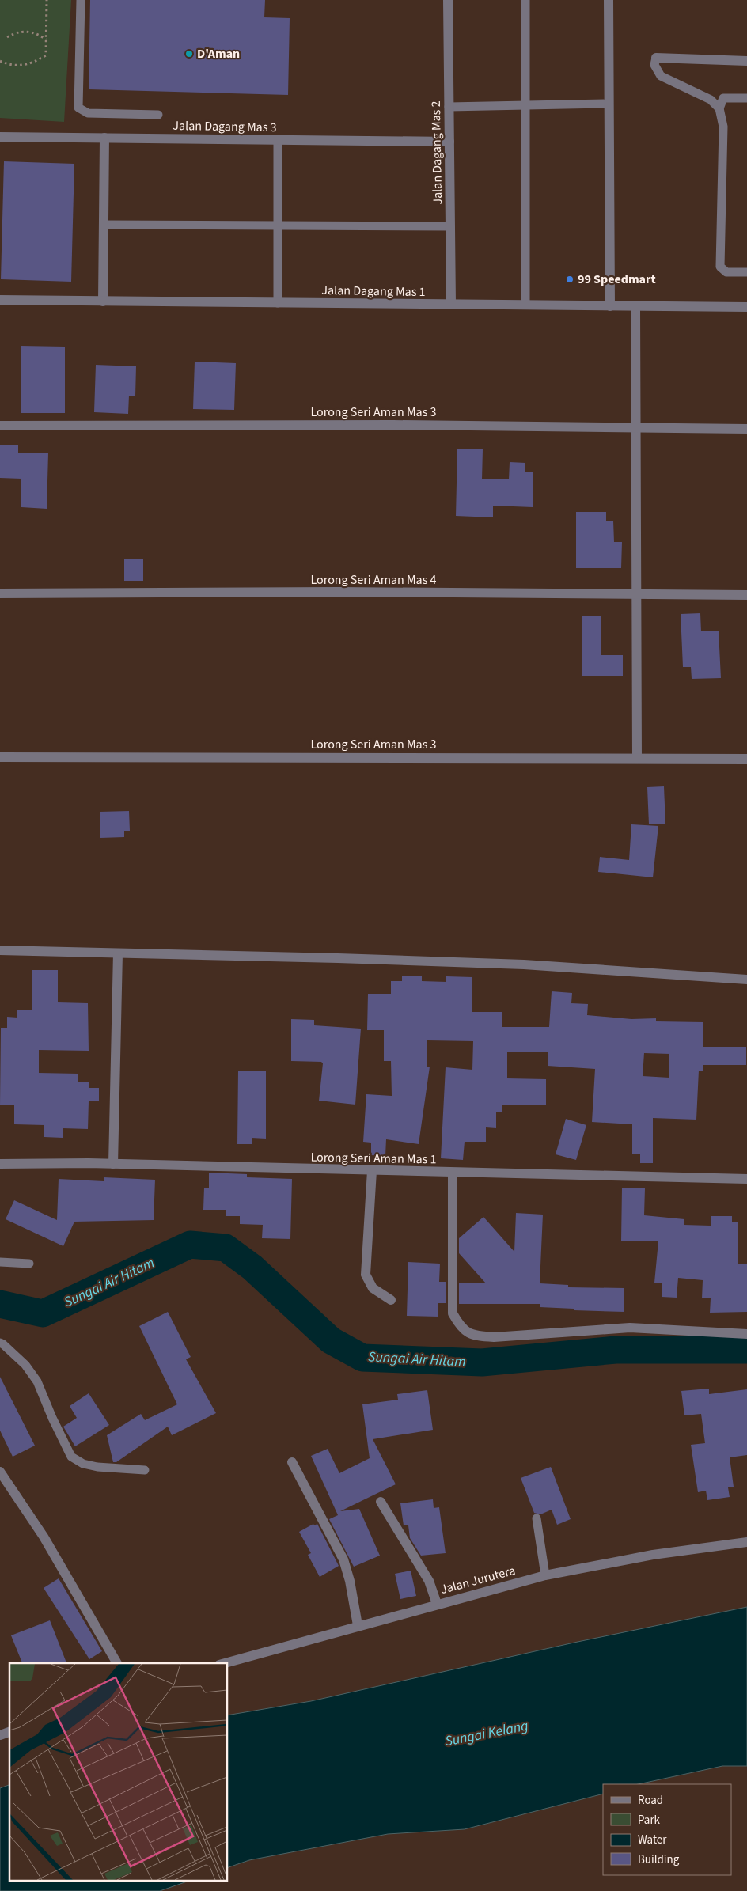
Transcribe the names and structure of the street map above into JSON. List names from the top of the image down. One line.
{"streets":{"street":["Jalan Dagang Mas 3","Jalan Dagang Mas 2","Jalan Dagang Mas 1","Lorong Seri Aman Mas 3","Lorong Seri Aman Mas 4","Lorong Seri Aman Mas 1","Jalan Jurutera"]},"crossings":[["Jalan Dagang Mas 3","Jalan Dagang Mas 2"],["Jalan Dagang Mas 2","Jalan Dagang Mas 1"]],"water":["Sungai Air Hitam","Sungai Kelang"],"places":["D'Aman","99 Speedmart"],"legend":["Road","Park","Water","Building"]}
